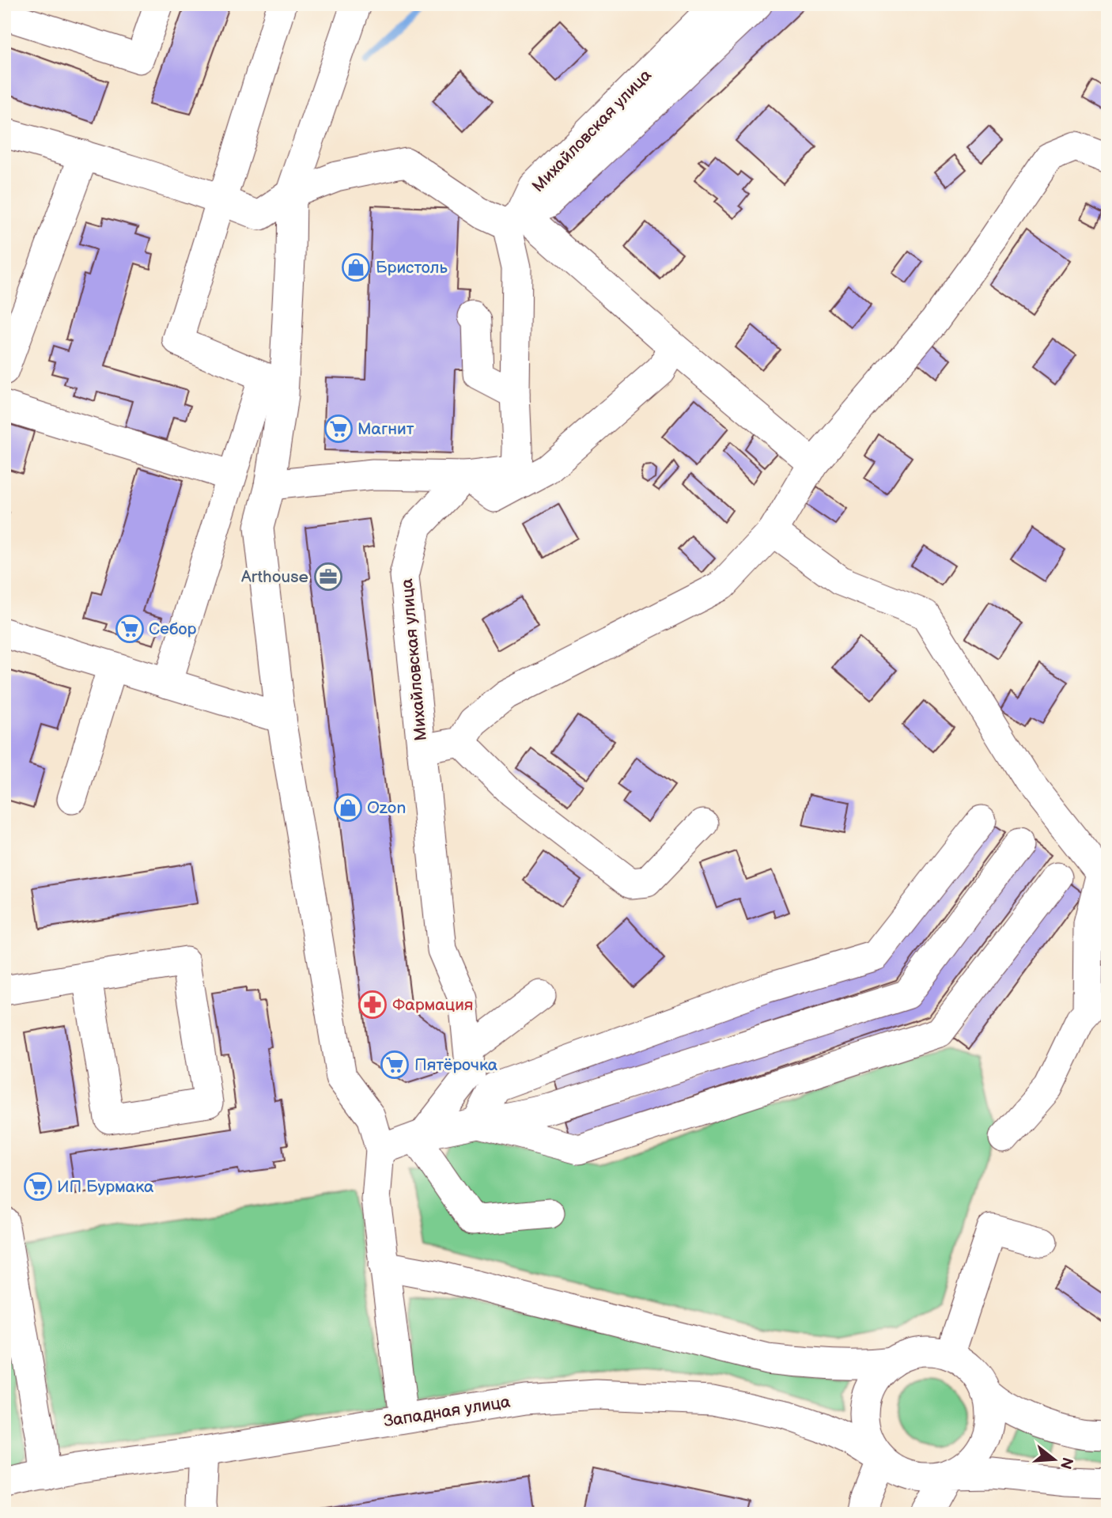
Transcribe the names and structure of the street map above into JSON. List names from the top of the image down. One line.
{"streets":{"street":["Михайловская улица","Западная улица"]},"places":{"shop":["Бристоль","Ozon"],"supermarket":["Магнит","Себор","Пятёрочка","ИП Бурмака"],"office":["Arthouse"],"pharmacy":["Фармация"]},"north":"right"}
